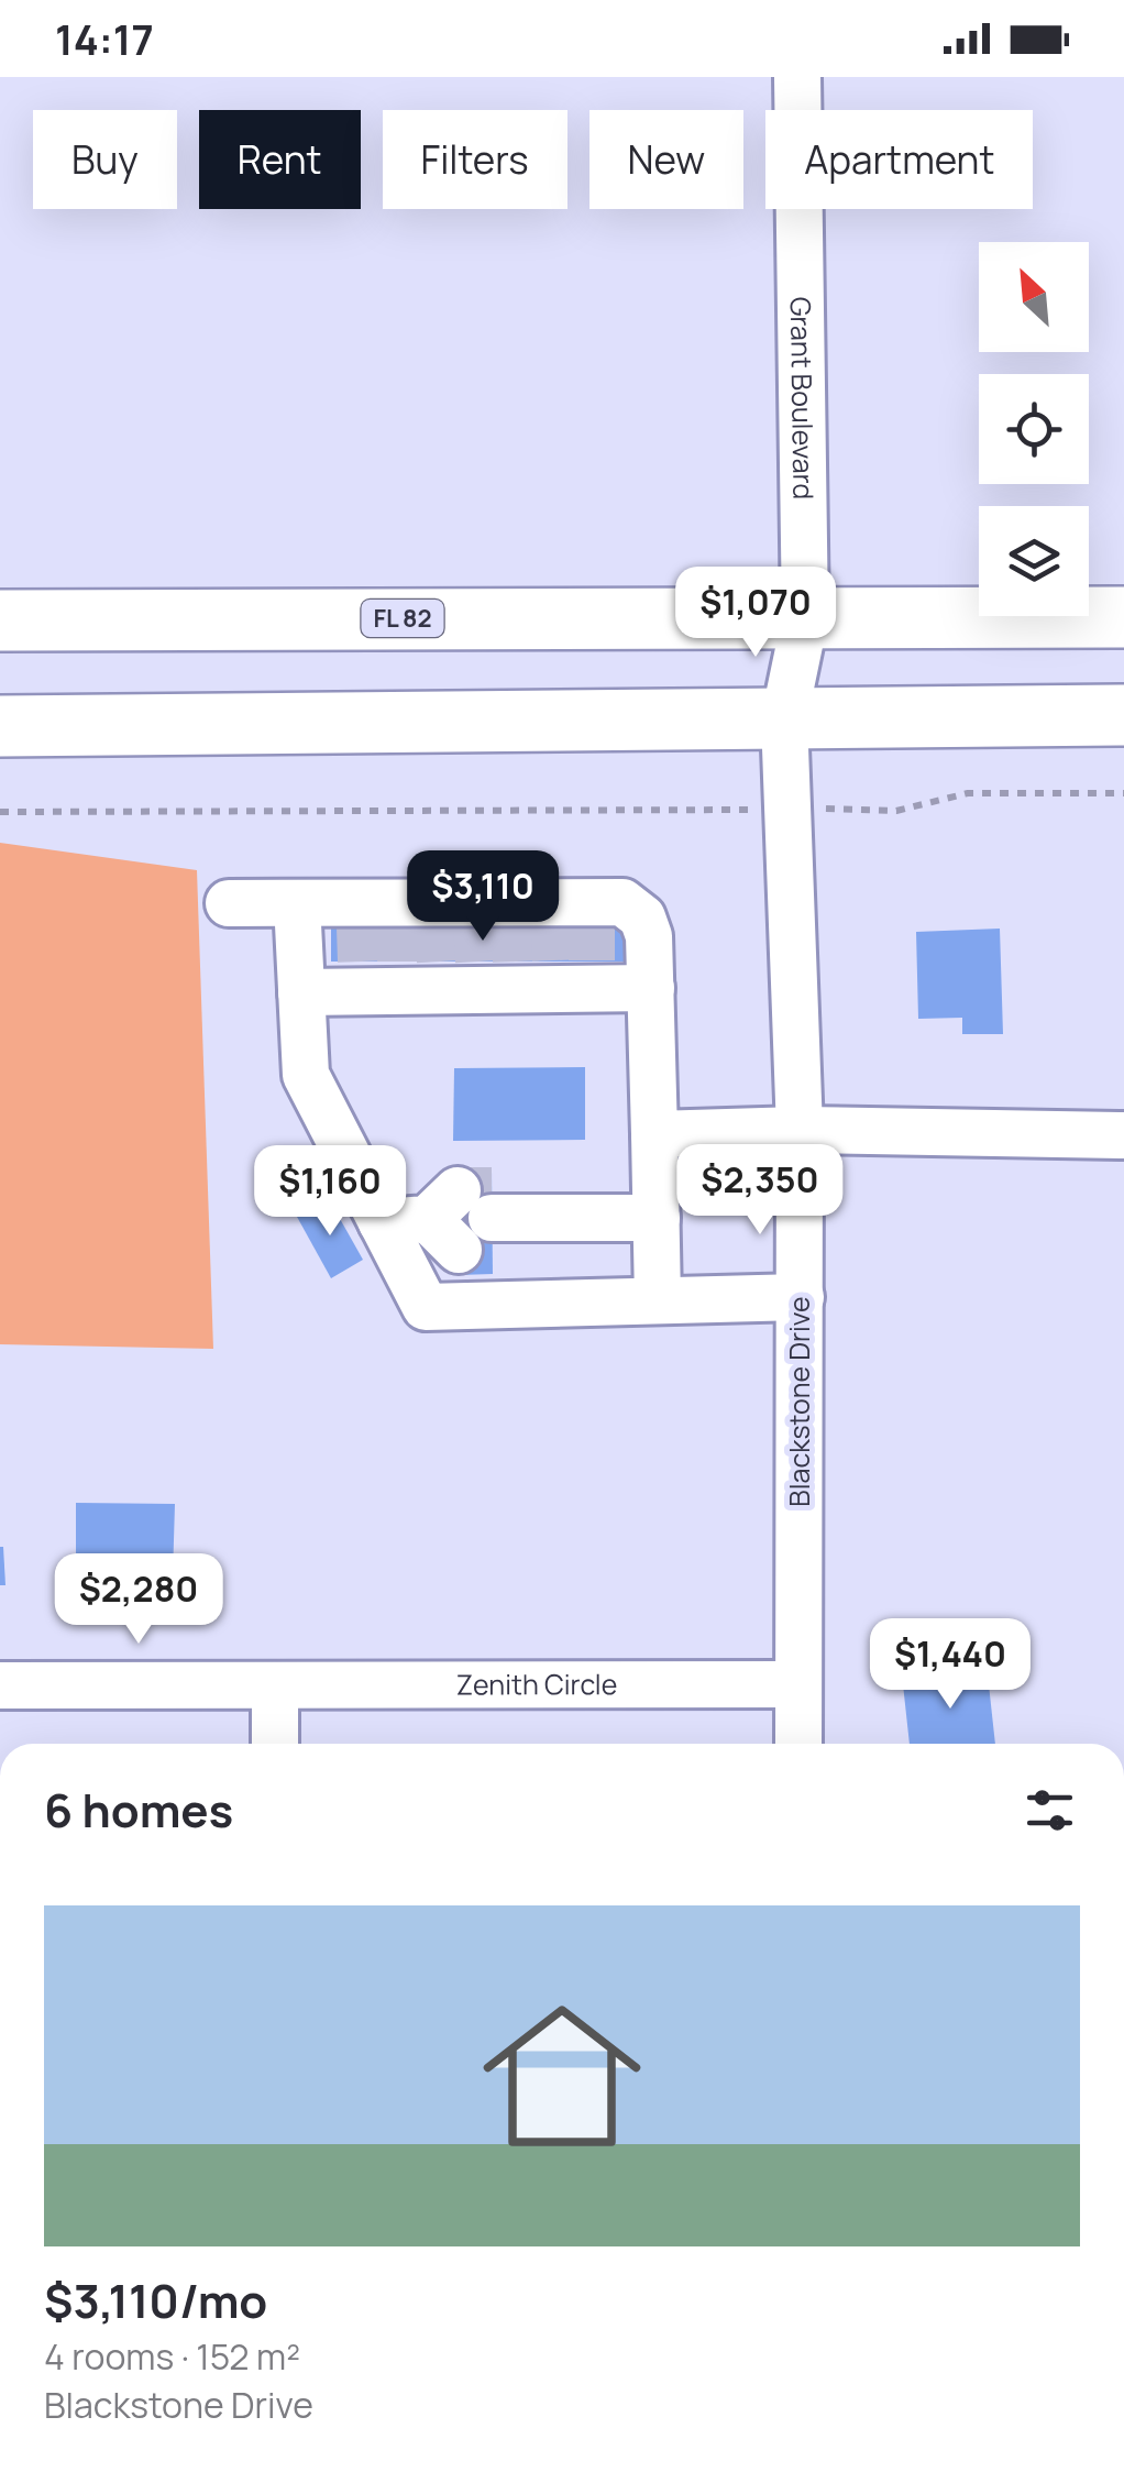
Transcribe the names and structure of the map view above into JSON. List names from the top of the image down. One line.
{"streets":{"highway":["FL 82"],"street":["Grant Boulevard","Blackstone Drive","Zenith Circle"]},"crossings":[["Grant Boulevard","FL 82"],["Grant Boulevard","Blackstone Drive"],["Blackstone Drive","Zenith Circle"]],"north":"top left","page":{"status":"14:17","chip":["Buy","Rent","Filters","New","Apartment"],"price":["$1,070","$3,110","$2,350","$1,160","$2,280","$1,440"],"heading":"6 homes","list":[{"name":"$3,110/mo","note":"4 rooms · 152 m² · Blackstone Drive"}]}}
